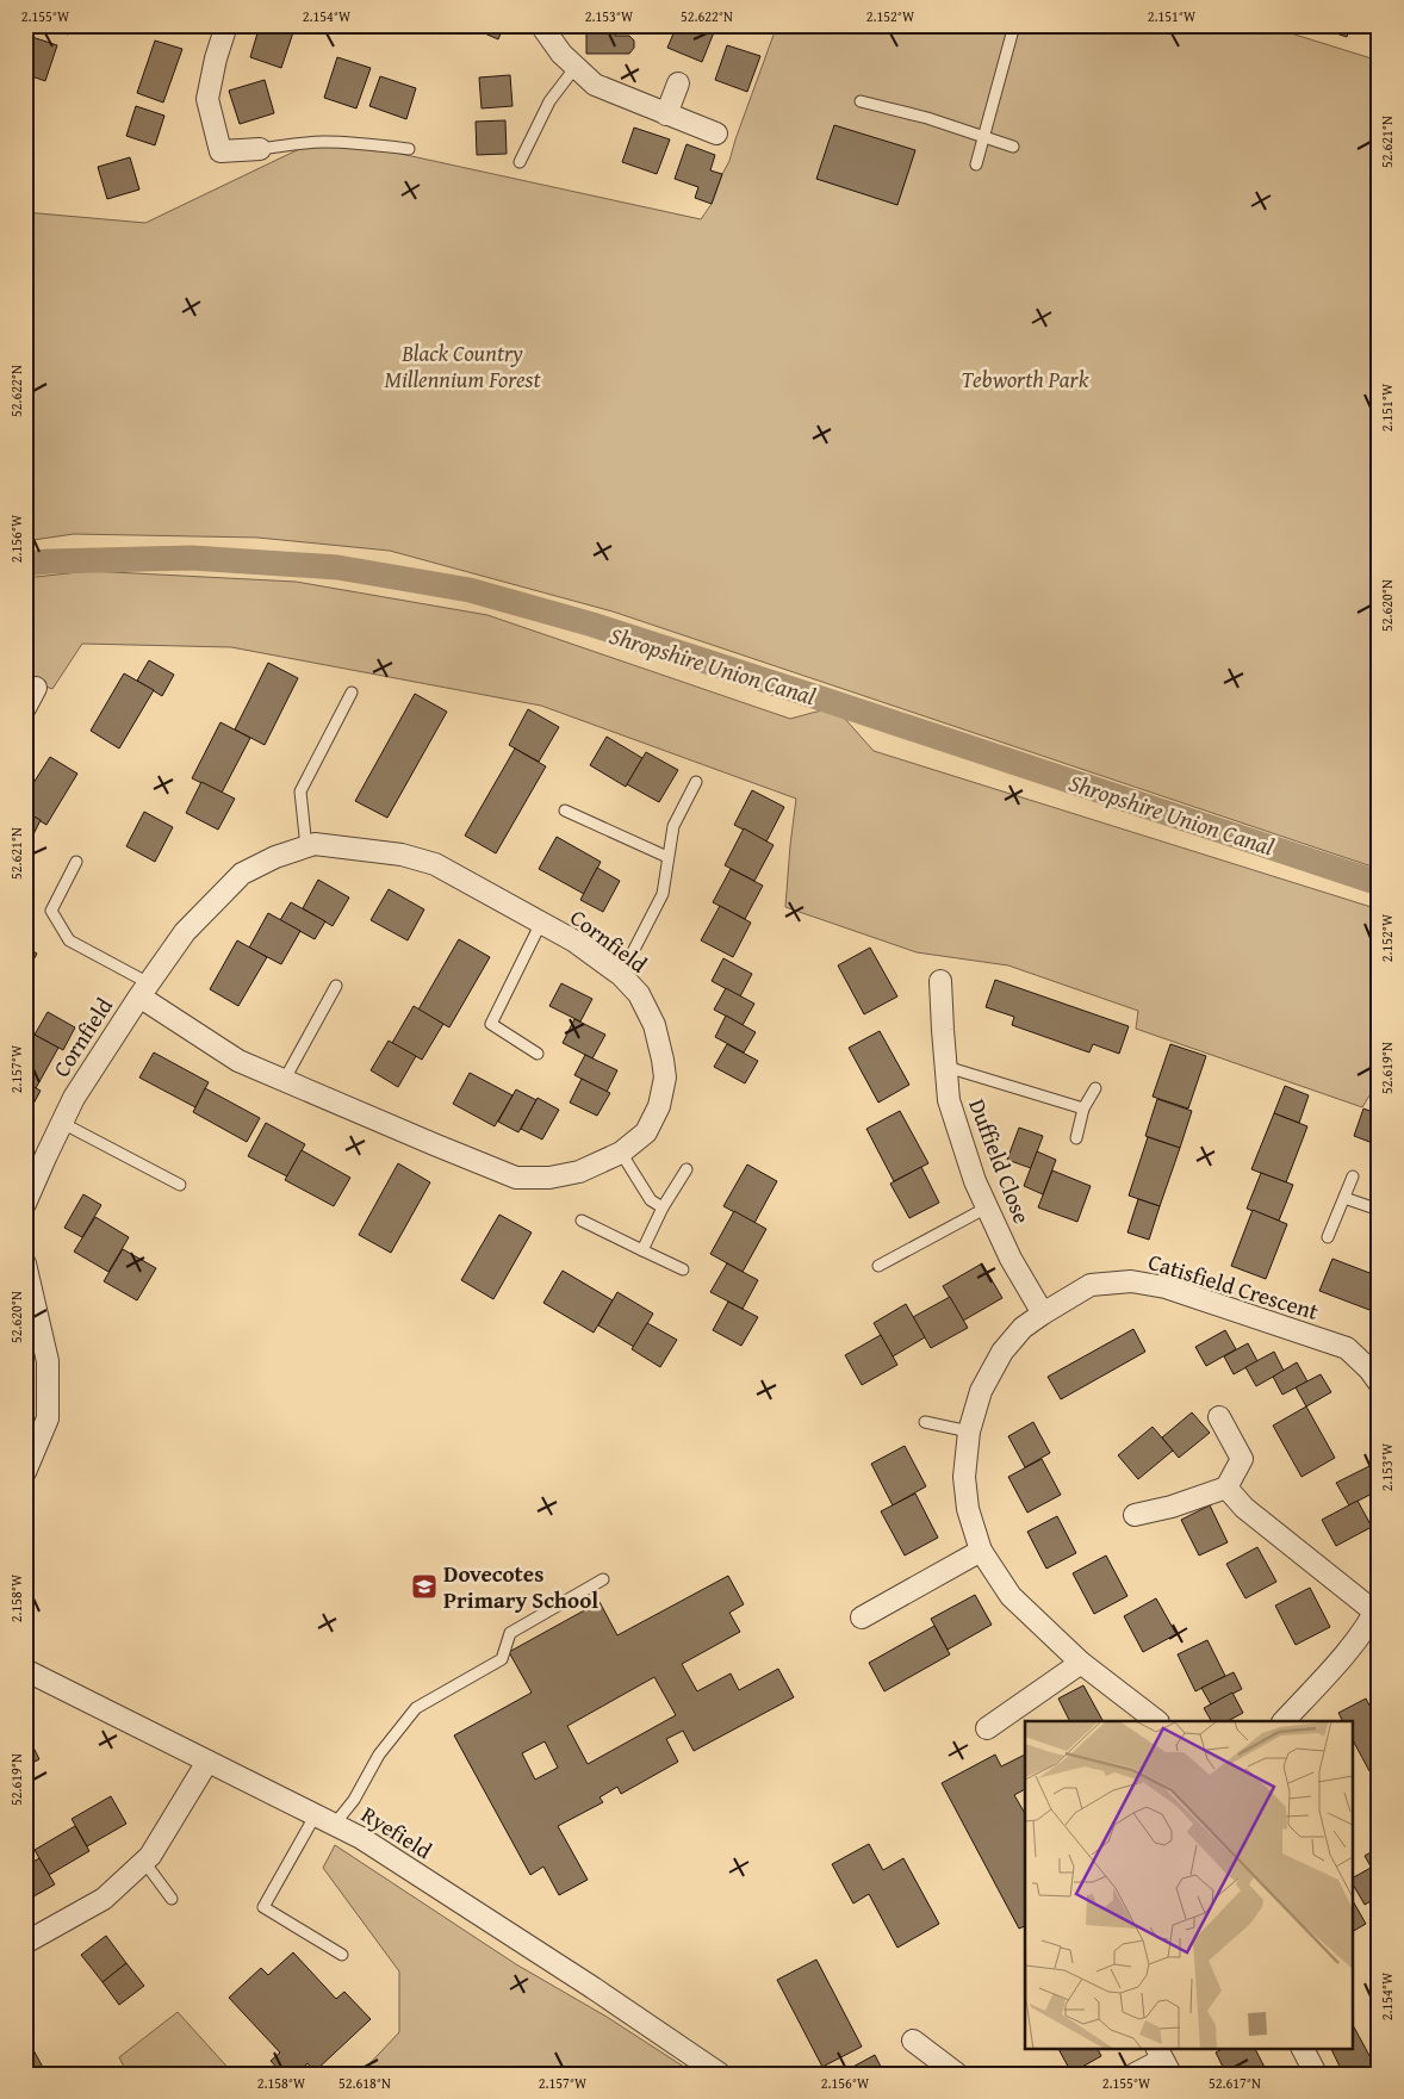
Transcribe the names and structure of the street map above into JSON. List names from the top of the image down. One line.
{"streets":{"street":["Cornfield","Duffield Close","Catisfield Crescent","Ryefield"]},"crossings":[["Duffield Close","Catisfield Crescent"]],"water":["Shropshire Union Canal"],"parks":["Black Country Millennium Forest","Tebworth Park"],"places":{"school or university":["Dovecotes Primary School"]},"coordinates":["2.155°W","2.154°W","2.153°W","52.622°N","2.152°W","2.151°W","52.621°N","2.156°W","52.620°N","52.619°N","2.157°W","2.158°W","52.618°N","52.617°N"]}
